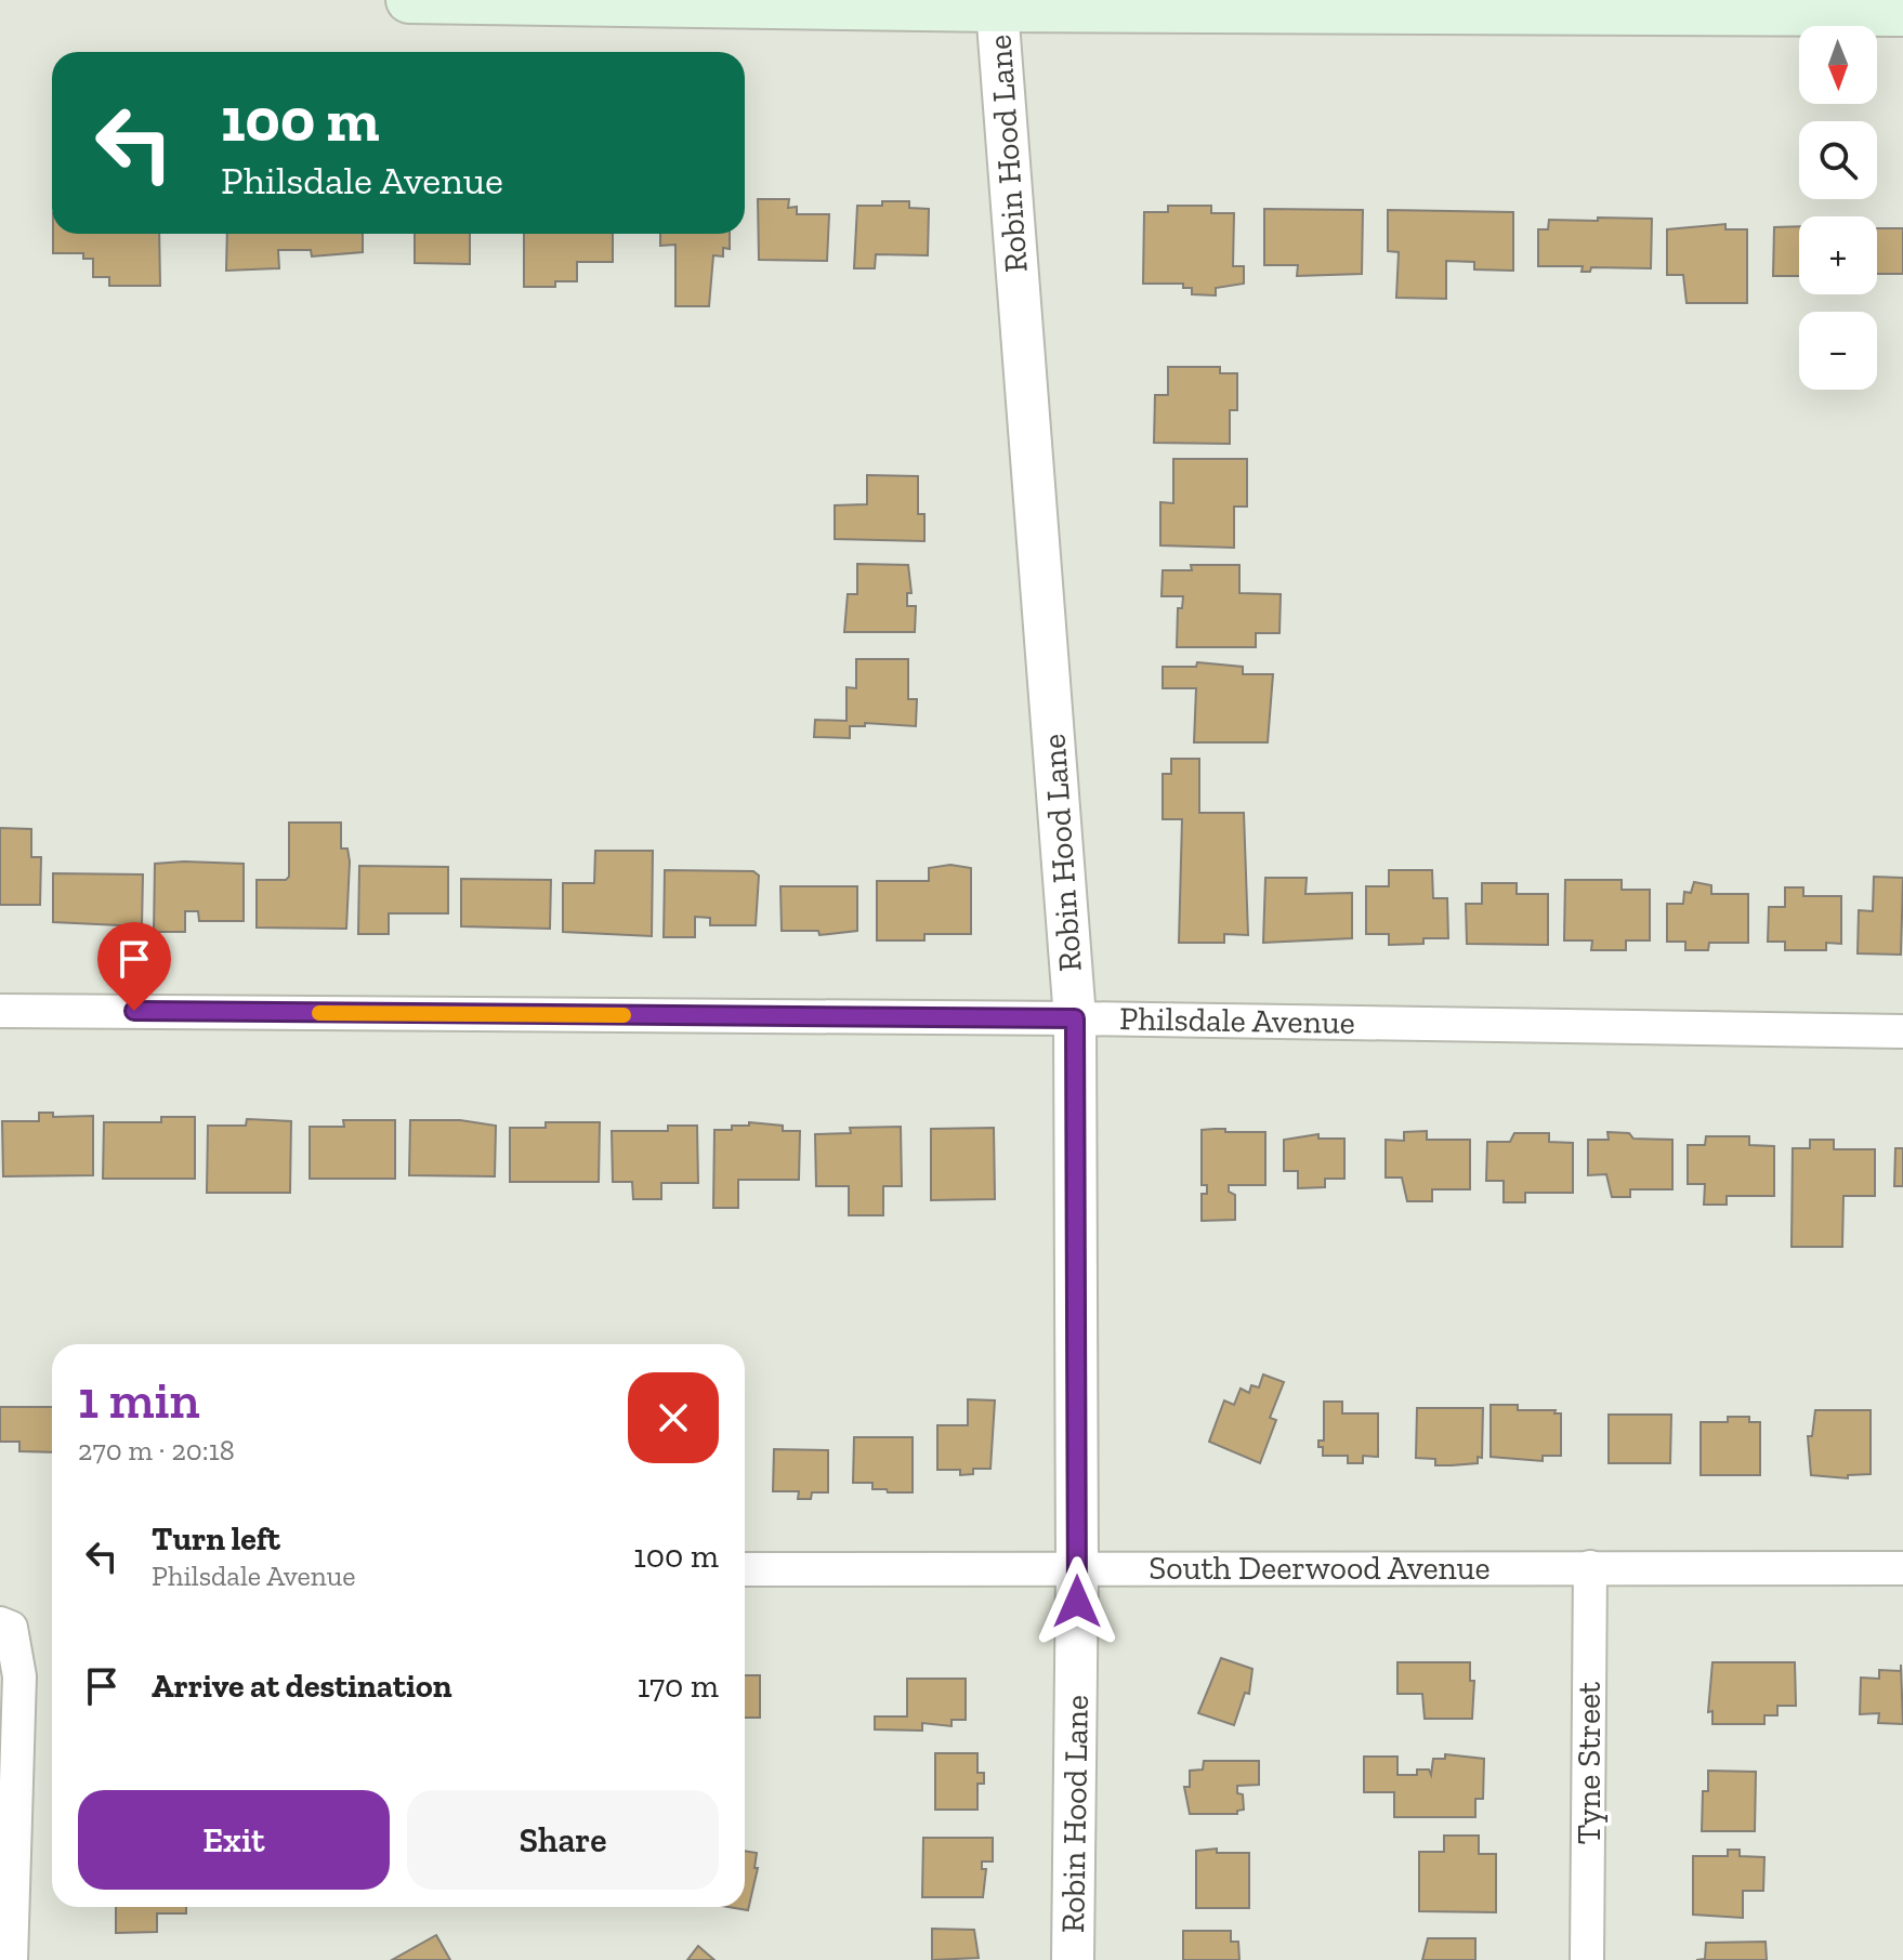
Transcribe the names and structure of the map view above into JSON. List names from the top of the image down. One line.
{"streets":{"street":["Robin Hood Lane","Philsdale Avenue","South Deerwood Avenue","Tyne Street"]},"crossings":[["Robin Hood Lane","Philsdale Avenue"],["Robin Hood Lane","South Deerwood Avenue"],["South Deerwood Avenue","Tyne Street"]],"north":"bottom","page":{"map_buttons":["+","−"],"turn":["100 m","Philsdale Avenue"],"heading":["1 min","270 m · 20:18"],"list":[{"name":"Turn left","note":"Philsdale Avenue","value":"100 m"},{"name":"Arrive at destination","value":"170 m"}],"buttons":["Exit","Share"]}}
